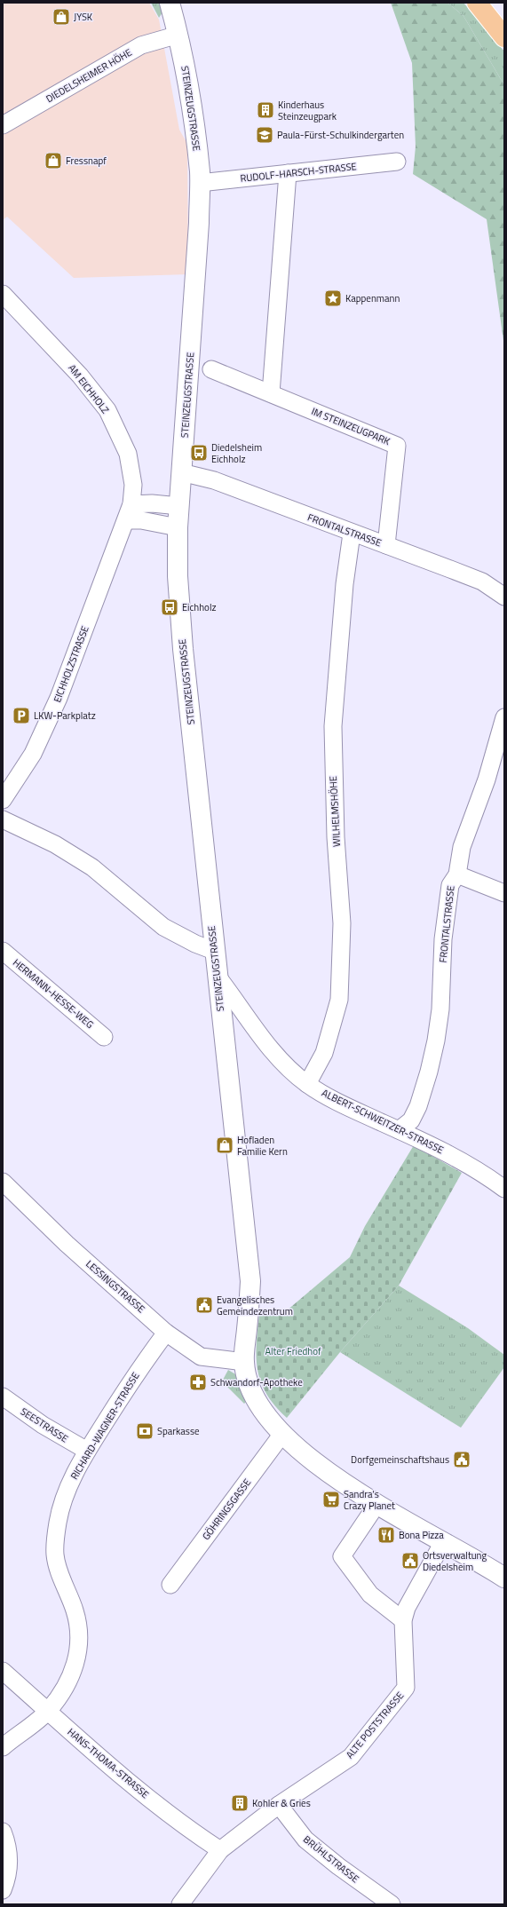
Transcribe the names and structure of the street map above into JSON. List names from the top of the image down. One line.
{"streets":{"street":["DIEDELSHEIMER HÖHE","STEINZEUGSTRASSE","RUDOLF-HARSCH-STRASSE","AM EICHHOLZ","IM STEINZEUGPARK","FRONTALSTRASSE","EICHHOLZSTRASSE","WILHELMSHÖHE","HERMANN-HESSE-WEG","ALBERT-SCHWEITZER-STRASSE","LESSINGSTRASSE","SEESTRASSE","RICHARD-WAGNER-STRASSE","GÖHRINGSGASSE","ALTE POSTSTRASSE","HANS-THOMA-STRASSE","BRÜHLSTRASSE"]},"crossings":[["DIEDELSHEIMER HÖHE","STEINZEUGSTRASSE"],["STEINZEUGSTRASSE","RUDOLF-HARSCH-STRASSE"],["STEINZEUGSTRASSE","FRONTALSTRASSE"],["STEINZEUGSTRASSE","ALBERT-SCHWEITZER-STRASSE"],["STEINZEUGSTRASSE","LESSINGSTRASSE"],["AM EICHHOLZ","EICHHOLZSTRASSE"],["IM STEINZEUGPARK","FRONTALSTRASSE"],["FRONTALSTRASSE","WILHELMSHÖHE"],["FRONTALSTRASSE","ALBERT-SCHWEITZER-STRASSE"],["WILHELMSHÖHE","ALBERT-SCHWEITZER-STRASSE"],["LESSINGSTRASSE","RICHARD-WAGNER-STRASSE"],["SEESTRASSE","RICHARD-WAGNER-STRASSE"],["RICHARD-WAGNER-STRASSE","HANS-THOMA-STRASSE"],["ALTE POSTSTRASSE","HANS-THOMA-STRASSE"],["ALTE POSTSTRASSE","BRÜHLSTRASSE"]],"parks":["Alter Friedhof"],"places":{"shop":["JYSK","Fressnapf","Hofladen Familie Kern"],"building":["Kinderhaus Steinzeugpark","Kohler & Gries"],"school or university":["Paula-Fürst-Schulkindergarten"],"place":["Kappenmann"],"bus stop":["Diedelsheim Eichholz","Eichholz"],"parking":["LKW-Parkplatz"],"public building":["Evangelisches Gemeindezentrum","Dorfgemeinschaftshaus","Ortsverwaltung Diedelsheim"],"pharmacy":["Schwandorf-Apotheke"],"bank":["Sparkasse"],"supermarket":["Sandra's Crazy Planet"],"restaurant":["Bona Pizza"]}}
